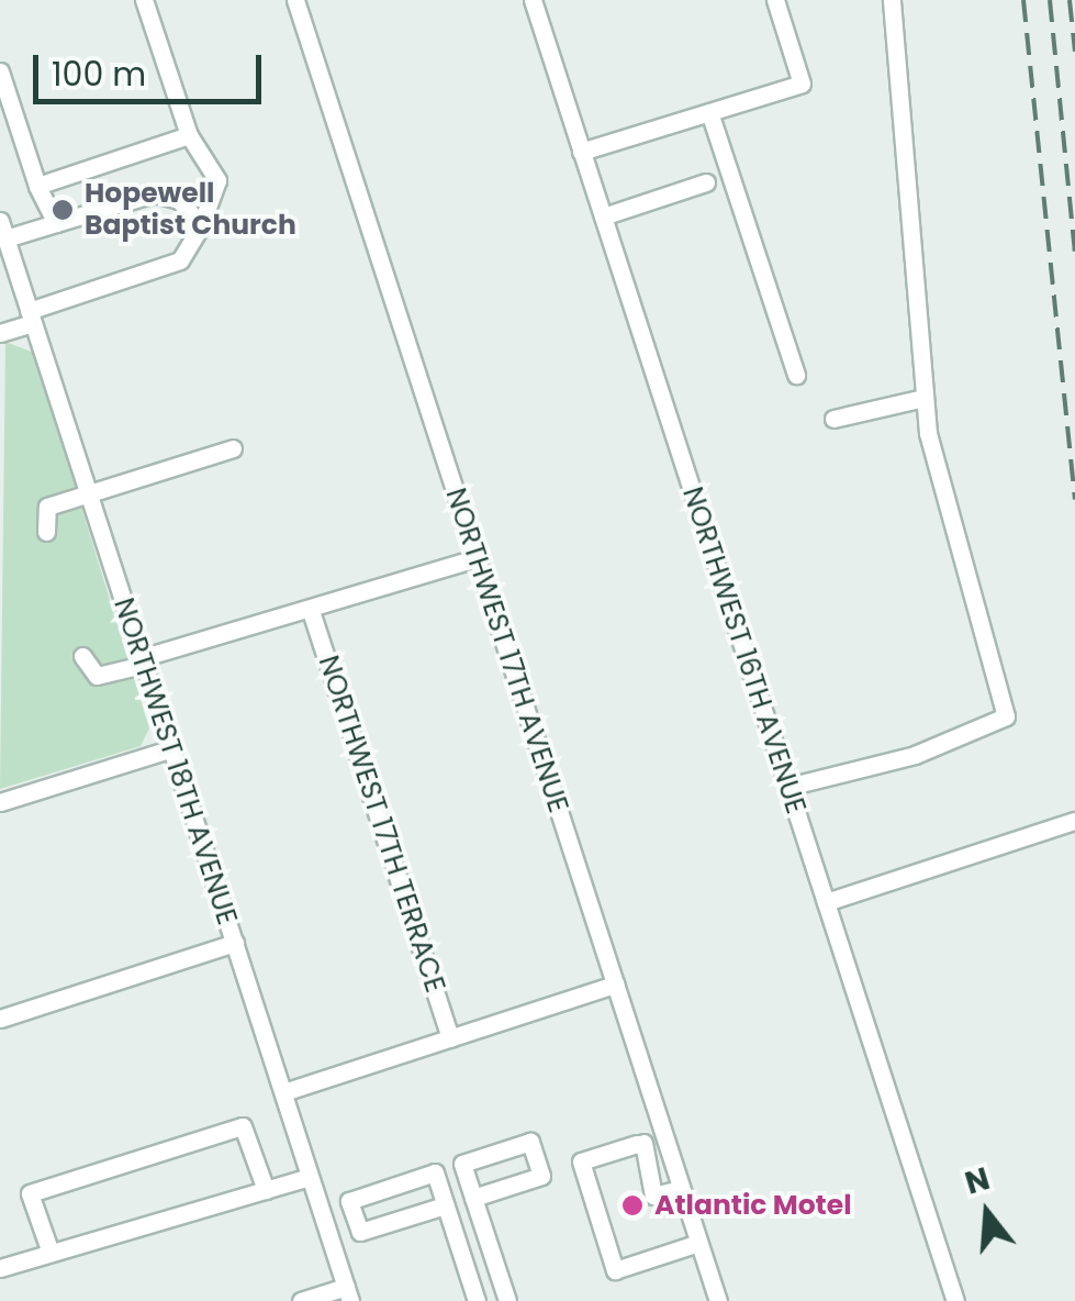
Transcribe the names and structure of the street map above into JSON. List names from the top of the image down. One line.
{"streets":{"street":["NORTHWEST 17TH AVENUE","NORTHWEST 16TH AVENUE","NORTHWEST 18TH AVENUE","NORTHWEST 17TH TERRACE"]},"places":["Hopewell Baptist Church","Atlantic Motel"],"scale_bar":"100 m","north":"top"}
